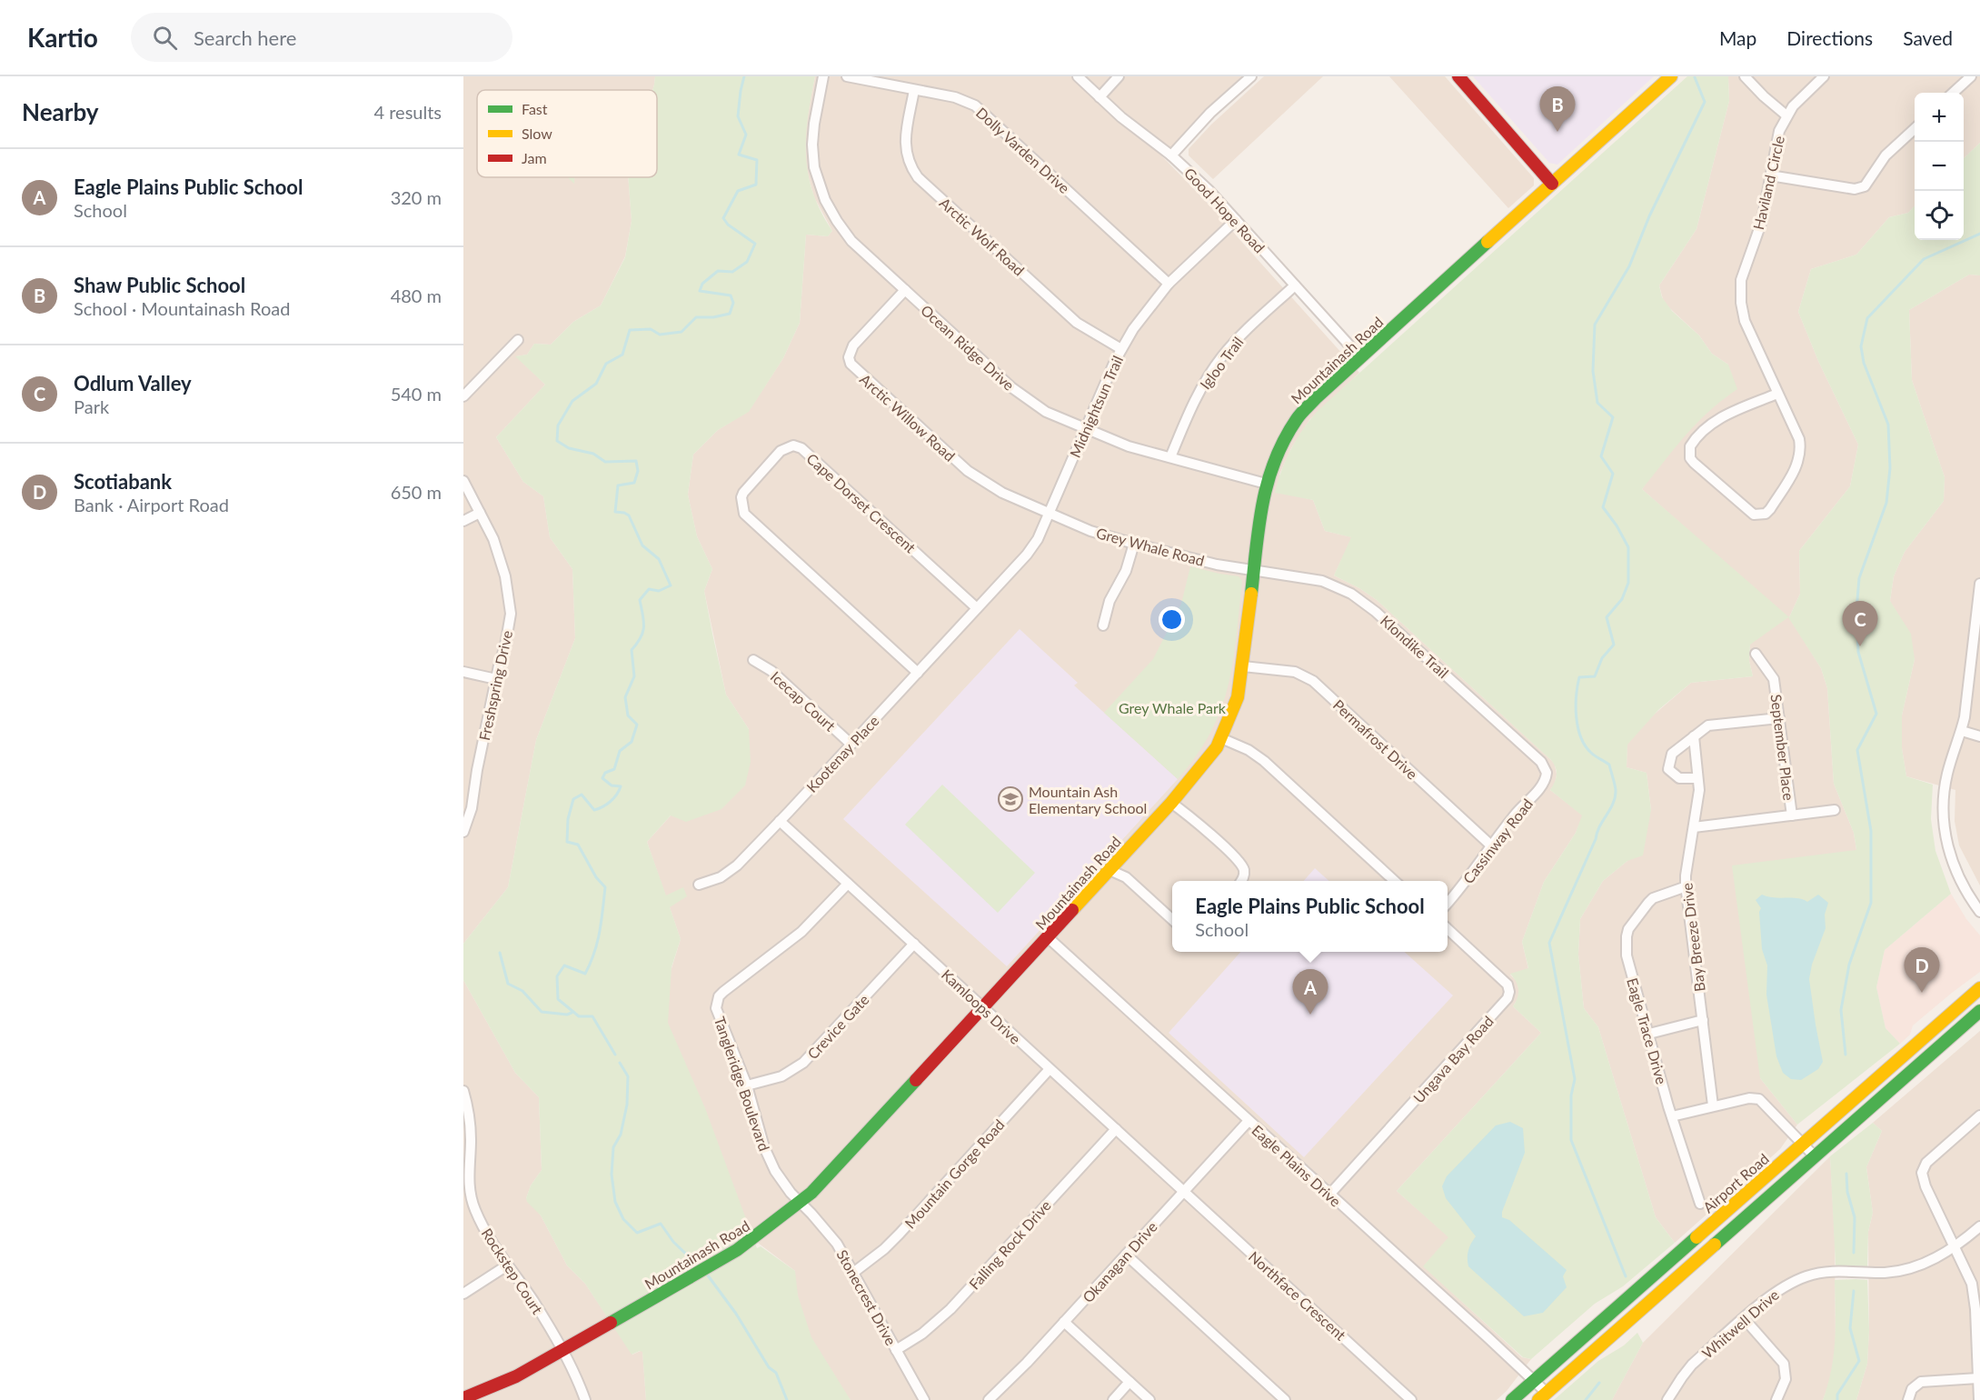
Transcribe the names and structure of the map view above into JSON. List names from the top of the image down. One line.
{"streets":{"street":["Dolly Varden Drive","Haviland Circle","Good Hope Road","Arctic Wolf Road","Ocean Ridge Drive","Mountainash Road","Igloo Trail","Midnightsun Trail","Arctic Willow Road","Cape Dorset Crescent","Grey Whale Road","Klondike Trail","Freshspring Drive","Icecap Court","Permafrost Drive","September Place","Kootenay Place","Cassinway Road","Bay Breeze Drive","Kamloops Drive","Crevice Gate","Eagle Trace Drive","Ungava Bay Road","Tangleridge Boulevard","Eagle Plains Drive","Mountain Gorge Road","Airport Road","Falling Rock Drive","Okanagan Drive","Rockstep Court","Northface Crescent","Stonecrest Drive","Whitwell Drive"]},"crossings":[["Dolly Varden Drive","Arctic Wolf Road"],["Dolly Varden Drive","Midnightsun Trail"],["Good Hope Road","Mountainash Road"],["Good Hope Road","Igloo Trail"],["Good Hope Road","Midnightsun Trail"],["Arctic Wolf Road","Midnightsun Trail"],["Ocean Ridge Drive","Mountainash Road"],["Ocean Ridge Drive","Igloo Trail"],["Ocean Ridge Drive","Midnightsun Trail"],["Ocean Ridge Drive","Arctic Willow Road"],["Mountainash Road","Grey Whale Road"],["Mountainash Road","Klondike Trail"],["Mountainash Road","Permafrost Drive"],["Mountainash Road","Kamloops Drive"],["Mountainash Road","Tangleridge Boulevard"],["Mountainash Road","Eagle Plains Drive"],["Mountainash Road","Rockstep Court"],["Mountainash Road","Stonecrest Drive"],["Midnightsun Trail","Arctic Willow Road"],["Midnightsun Trail","Cape Dorset Crescent"],["Midnightsun Trail","Grey Whale Road"],["Midnightsun Trail","Kootenay Place"],["Arctic Willow Road","Grey Whale Road"],["Cape Dorset Crescent","Kootenay Place"],["Grey Whale Road","Klondike Trail"],["Klondike Trail","Cassinway Road"],["Icecap Court","Kootenay Place"],["Permafrost Drive","Cassinway Road"],["Kootenay Place","Kamloops Drive"],["Bay Breeze Drive","Eagle Trace Drive"],["Kamloops Drive","Crevice Gate"],["Kamloops Drive","Tangleridge Boulevard"],["Kamloops Drive","Mountain Gorge Road"],["Kamloops Drive","Falling Rock Drive"],["Kamloops Drive","Okanagan Drive"],["Kamloops Drive","Northface Crescent"],["Crevice Gate","Tangleridge Boulevard"],["Ungava Bay Road","Eagle Plains Drive"],["Tangleridge Boulevard","Stonecrest Drive"],["Eagle Plains Drive","Airport Road"],["Eagle Plains Drive","Okanagan Drive"],["Mountain Gorge Road","Stonecrest Drive"],["Falling Rock Drive","Stonecrest Drive"],["Okanagan Drive","Northface Crescent"]],"parks":["Grey Whale Park"],"places":{"school or university":["Mountain Ash Elementary School"]},"legend":["Fast","Slow","Jam"],"page":{"header":"Kartio","search":"Search here","nav":["Map","Directions","Saved"],"heading":["Nearby","4 results"],"pins":["B","C","D","A"],"map_buttons":["+","−"],"list":[{"mark":"A","name":"Eagle Plains Public School","note":"School","value":"320 m"},{"mark":"B","name":"Shaw Public School","note":"School · Mountainash Road","value":"480 m"},{"mark":"C","name":"Odlum Valley","note":"Park","value":"540 m"},{"mark":"D","name":"Scotiabank","note":"Bank · Airport Road","value":"650 m"}],"popup":["Eagle Plains Public School","School"]}}
